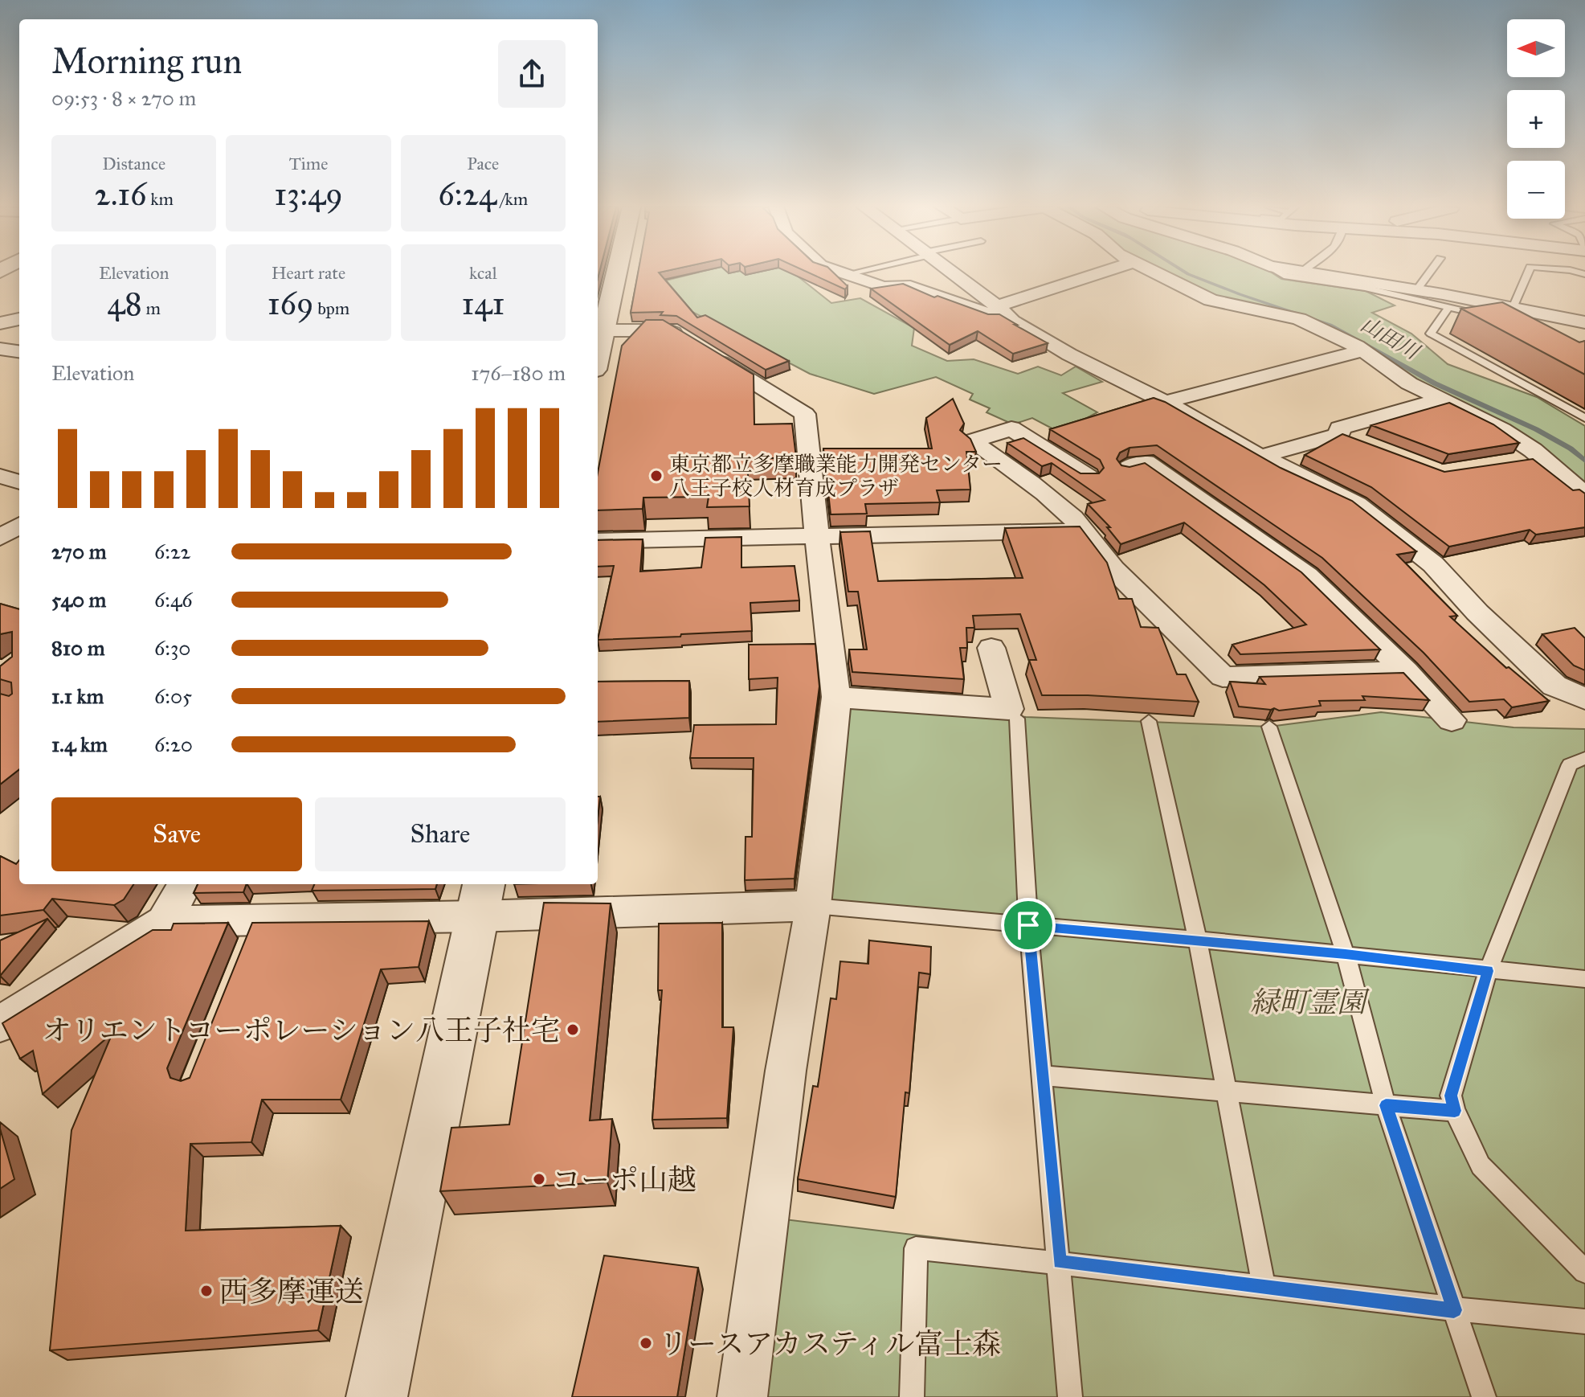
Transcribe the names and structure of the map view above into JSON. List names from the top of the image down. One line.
{"water":["山田川"],"parks":["緑町霊園"],"places":["東京都立多摩職業能力開発センター 八王子校人材育成プラザ","オリエントコーポレーション八王子社宅","コーポ山越","西多摩運送","リースアカスティル富士森"],"north":"left","page":{"map_buttons":["+","−"],"heading":["Morning run","09:53 · 8 × 270 m"],"stats":[["Distance","2.16 km"],["Time","13:49"],["Pace","6:24 /km"],["Elevation","48 m"],["Heart rate","169 bpm"],["kcal","141"]],"chart":["Elevation","176–180 m"],"list":[{"name":"270 m","note":"6:22"},{"name":"540 m","note":"6:46"},{"name":"810 m","note":"6:30"},{"name":"1.1 km","note":"6:05"},{"name":"1.4 km","note":"6:20"}],"buttons":["Save","Share"]}}
